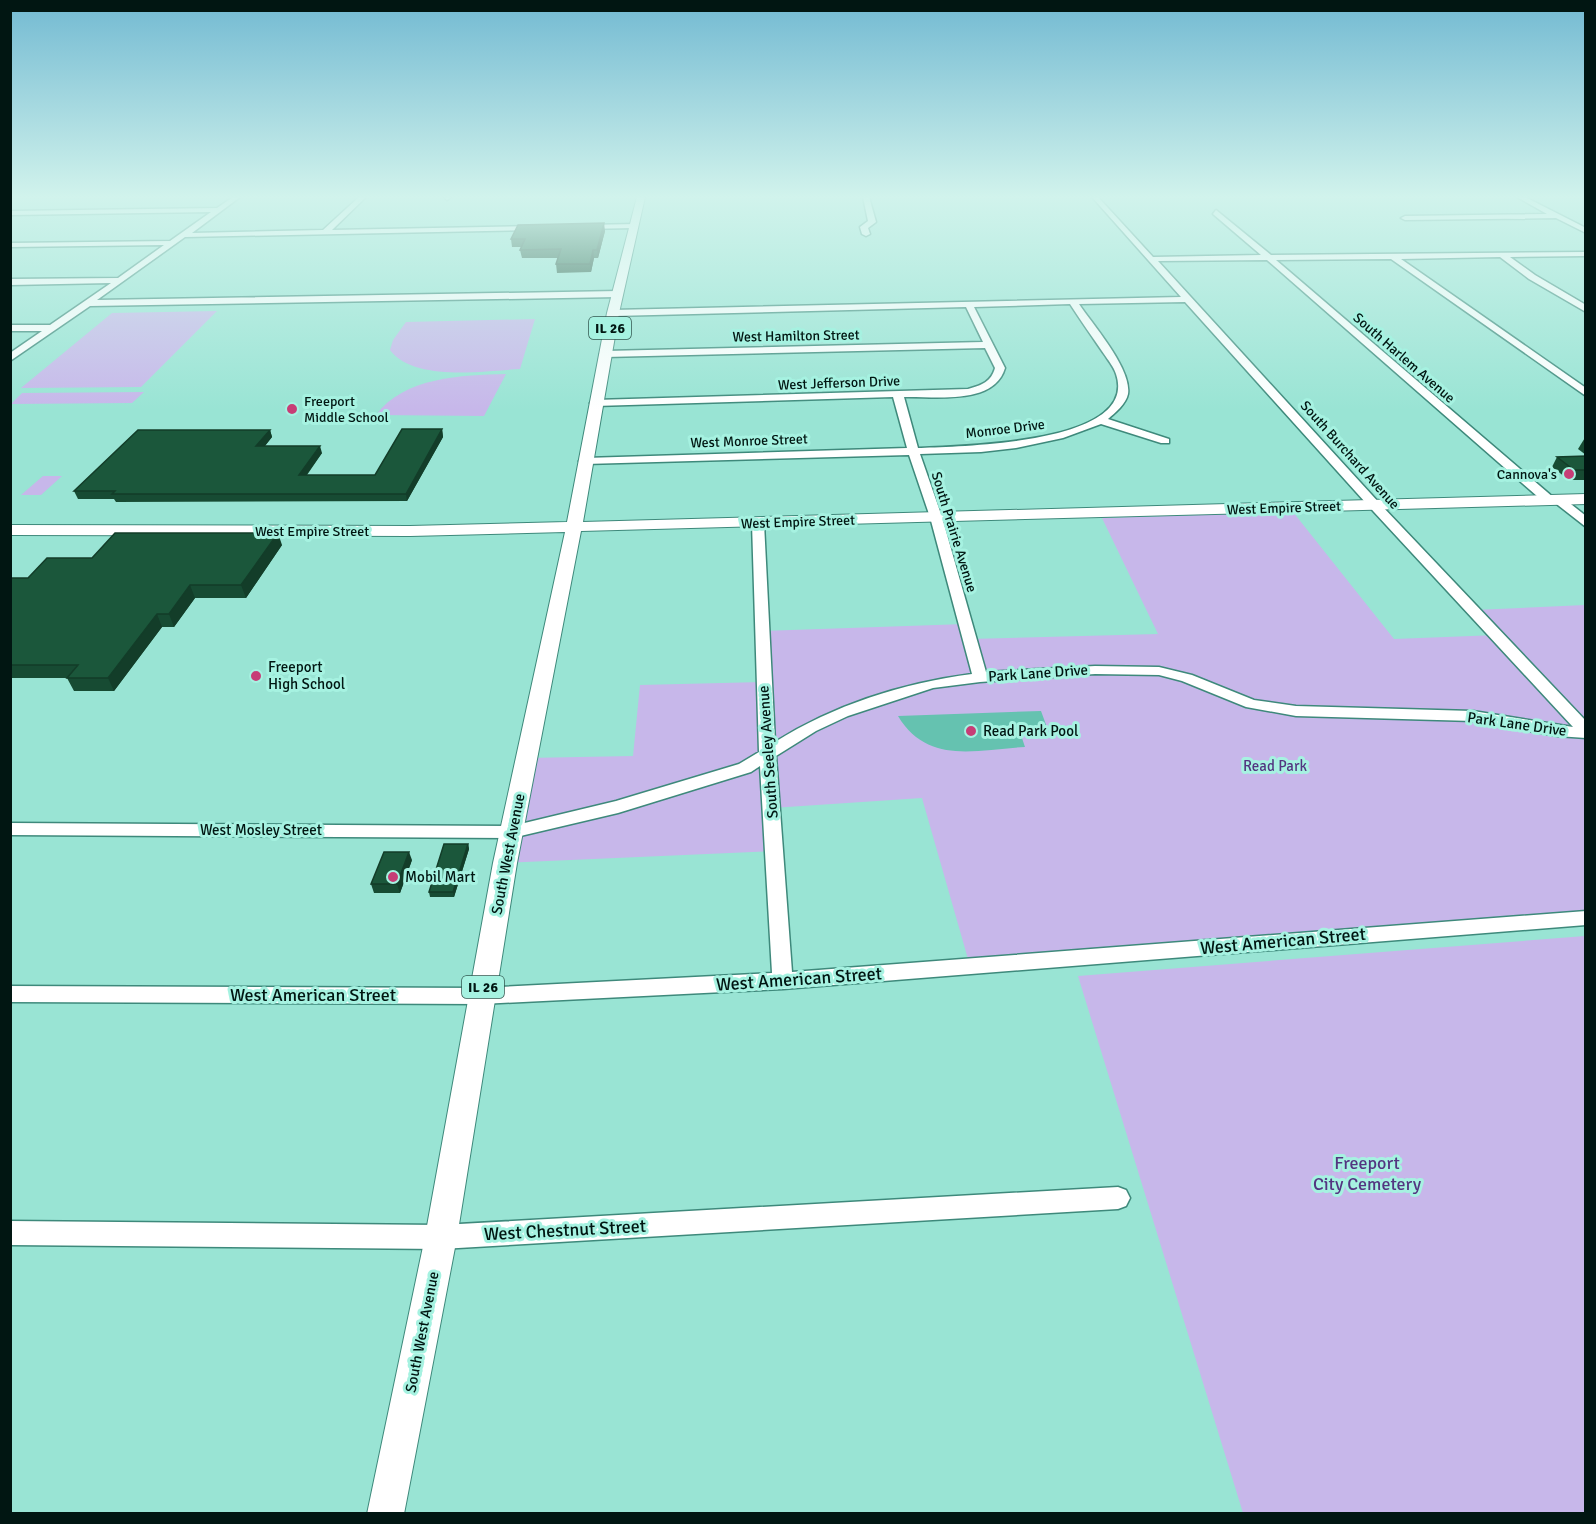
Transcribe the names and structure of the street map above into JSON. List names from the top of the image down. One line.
{"streets":{"main road":["IL 26","West Empire Street","South West Avenue"],"street":["West Hamilton Street","South Harlem Avenue","West Jefferson Drive","Monroe Drive","West Monroe Street","South Burchard Avenue","South Prairie Avenue","Park Lane Drive","South Seeley Avenue","West Mosley Street","West American Street","West Chestnut Street"]},"crossings":[["West Hamilton Street","West Jefferson Drive"],["West Hamilton Street","South West Avenue"],["South Harlem Avenue","West Empire Street"],["West Jefferson Drive","South Prairie Avenue"],["West Jefferson Drive","South West Avenue"],["Monroe Drive","West Monroe Street"],["Monroe Drive","South Prairie Avenue"],["West Monroe Street","South Prairie Avenue"],["West Monroe Street","South West Avenue"],["South Burchard Avenue","West Empire Street"],["South Burchard Avenue","Park Lane Drive"],["West Empire Street","South Prairie Avenue"],["West Empire Street","South Seeley Avenue"],["West Empire Street","South West Avenue"],["South Prairie Avenue","Park Lane Drive"],["Park Lane Drive","South Seeley Avenue"],["Park Lane Drive","West Mosley Street"],["Park Lane Drive","South West Avenue"],["South Seeley Avenue","West American Street"],["West Mosley Street","South West Avenue"],["South West Avenue","West American Street"],["South West Avenue","West Chestnut Street"]],"parks":["Read Park","Freeport City Cemetery"],"places":["Freeport Middle School","Cannova's","Freeport High School","Read Park Pool","Mobil Mart"]}
